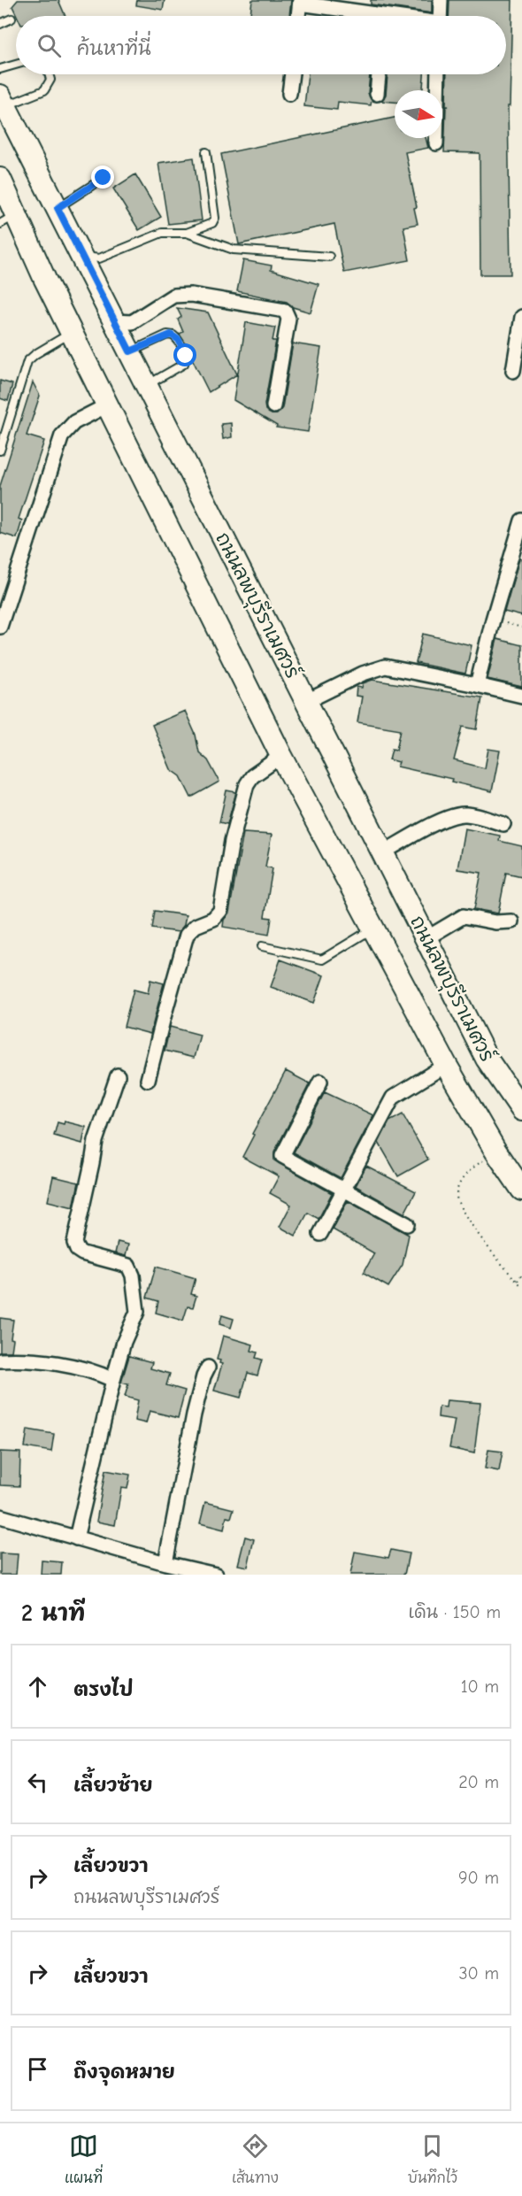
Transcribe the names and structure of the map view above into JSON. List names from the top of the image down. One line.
{"streets":{"main road":["ถนนลพบุรีราเมศวร์"]},"north":"right","page":{"search":"ค้นหาที่นี่","heading":["2 นาที","เดิน · 150 m"],"list":[["ตรงไป","10 m"],["เลี้ยวซ้าย","20 m"],["เลี้ยวขวา","ถนนลพบุรีราเมศวร์","90 m"],["เลี้ยวขวา","30 m"],"ถึงจุดหมาย"],"nav":["แผนที่","เส้นทาง","บันทึกไว้"]}}
